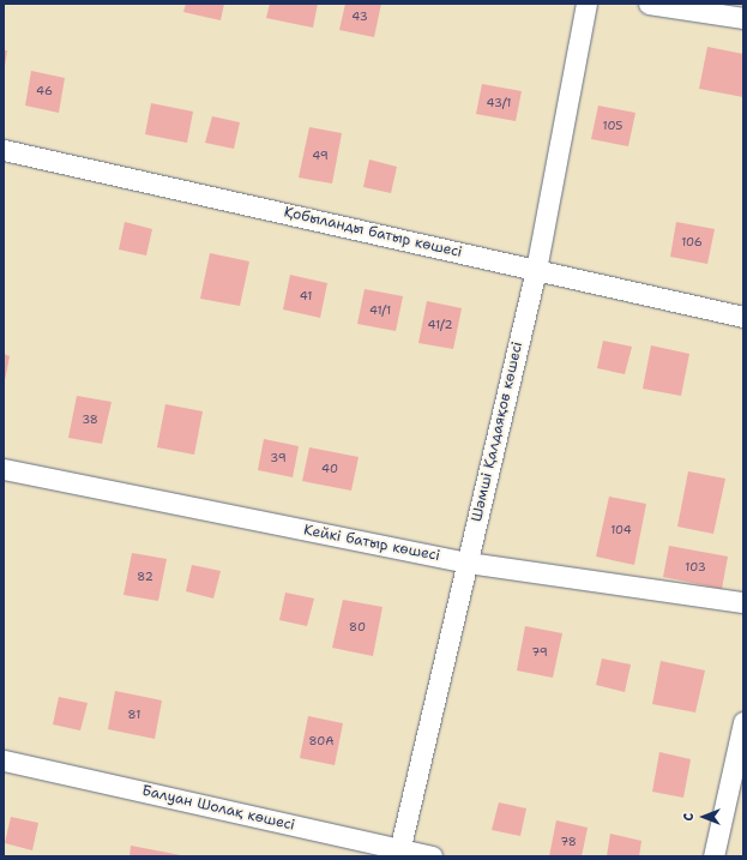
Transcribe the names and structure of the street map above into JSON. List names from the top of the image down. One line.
{"streets":{"street":["Қобыланды батыр көшесі","Шәмші Қалдаяқов көшесі","Кейкі батыр көшесі","Балуан Шолақ көшесі"]},"crossings":[["Қобыланды батыр көшесі","Шәмші Қалдаяқов көшесі"],["Шәмші Қалдаяқов көшесі","Кейкі батыр көшесі"],["Шәмші Қалдаяқов көшесі","Балуан Шолақ көшесі"]],"house_numbers":["43","46","43/1","105","49","106","41","41/1","41/2","38","39","40","104","103","82","80","79","81","80А","78"],"north":"left"}
